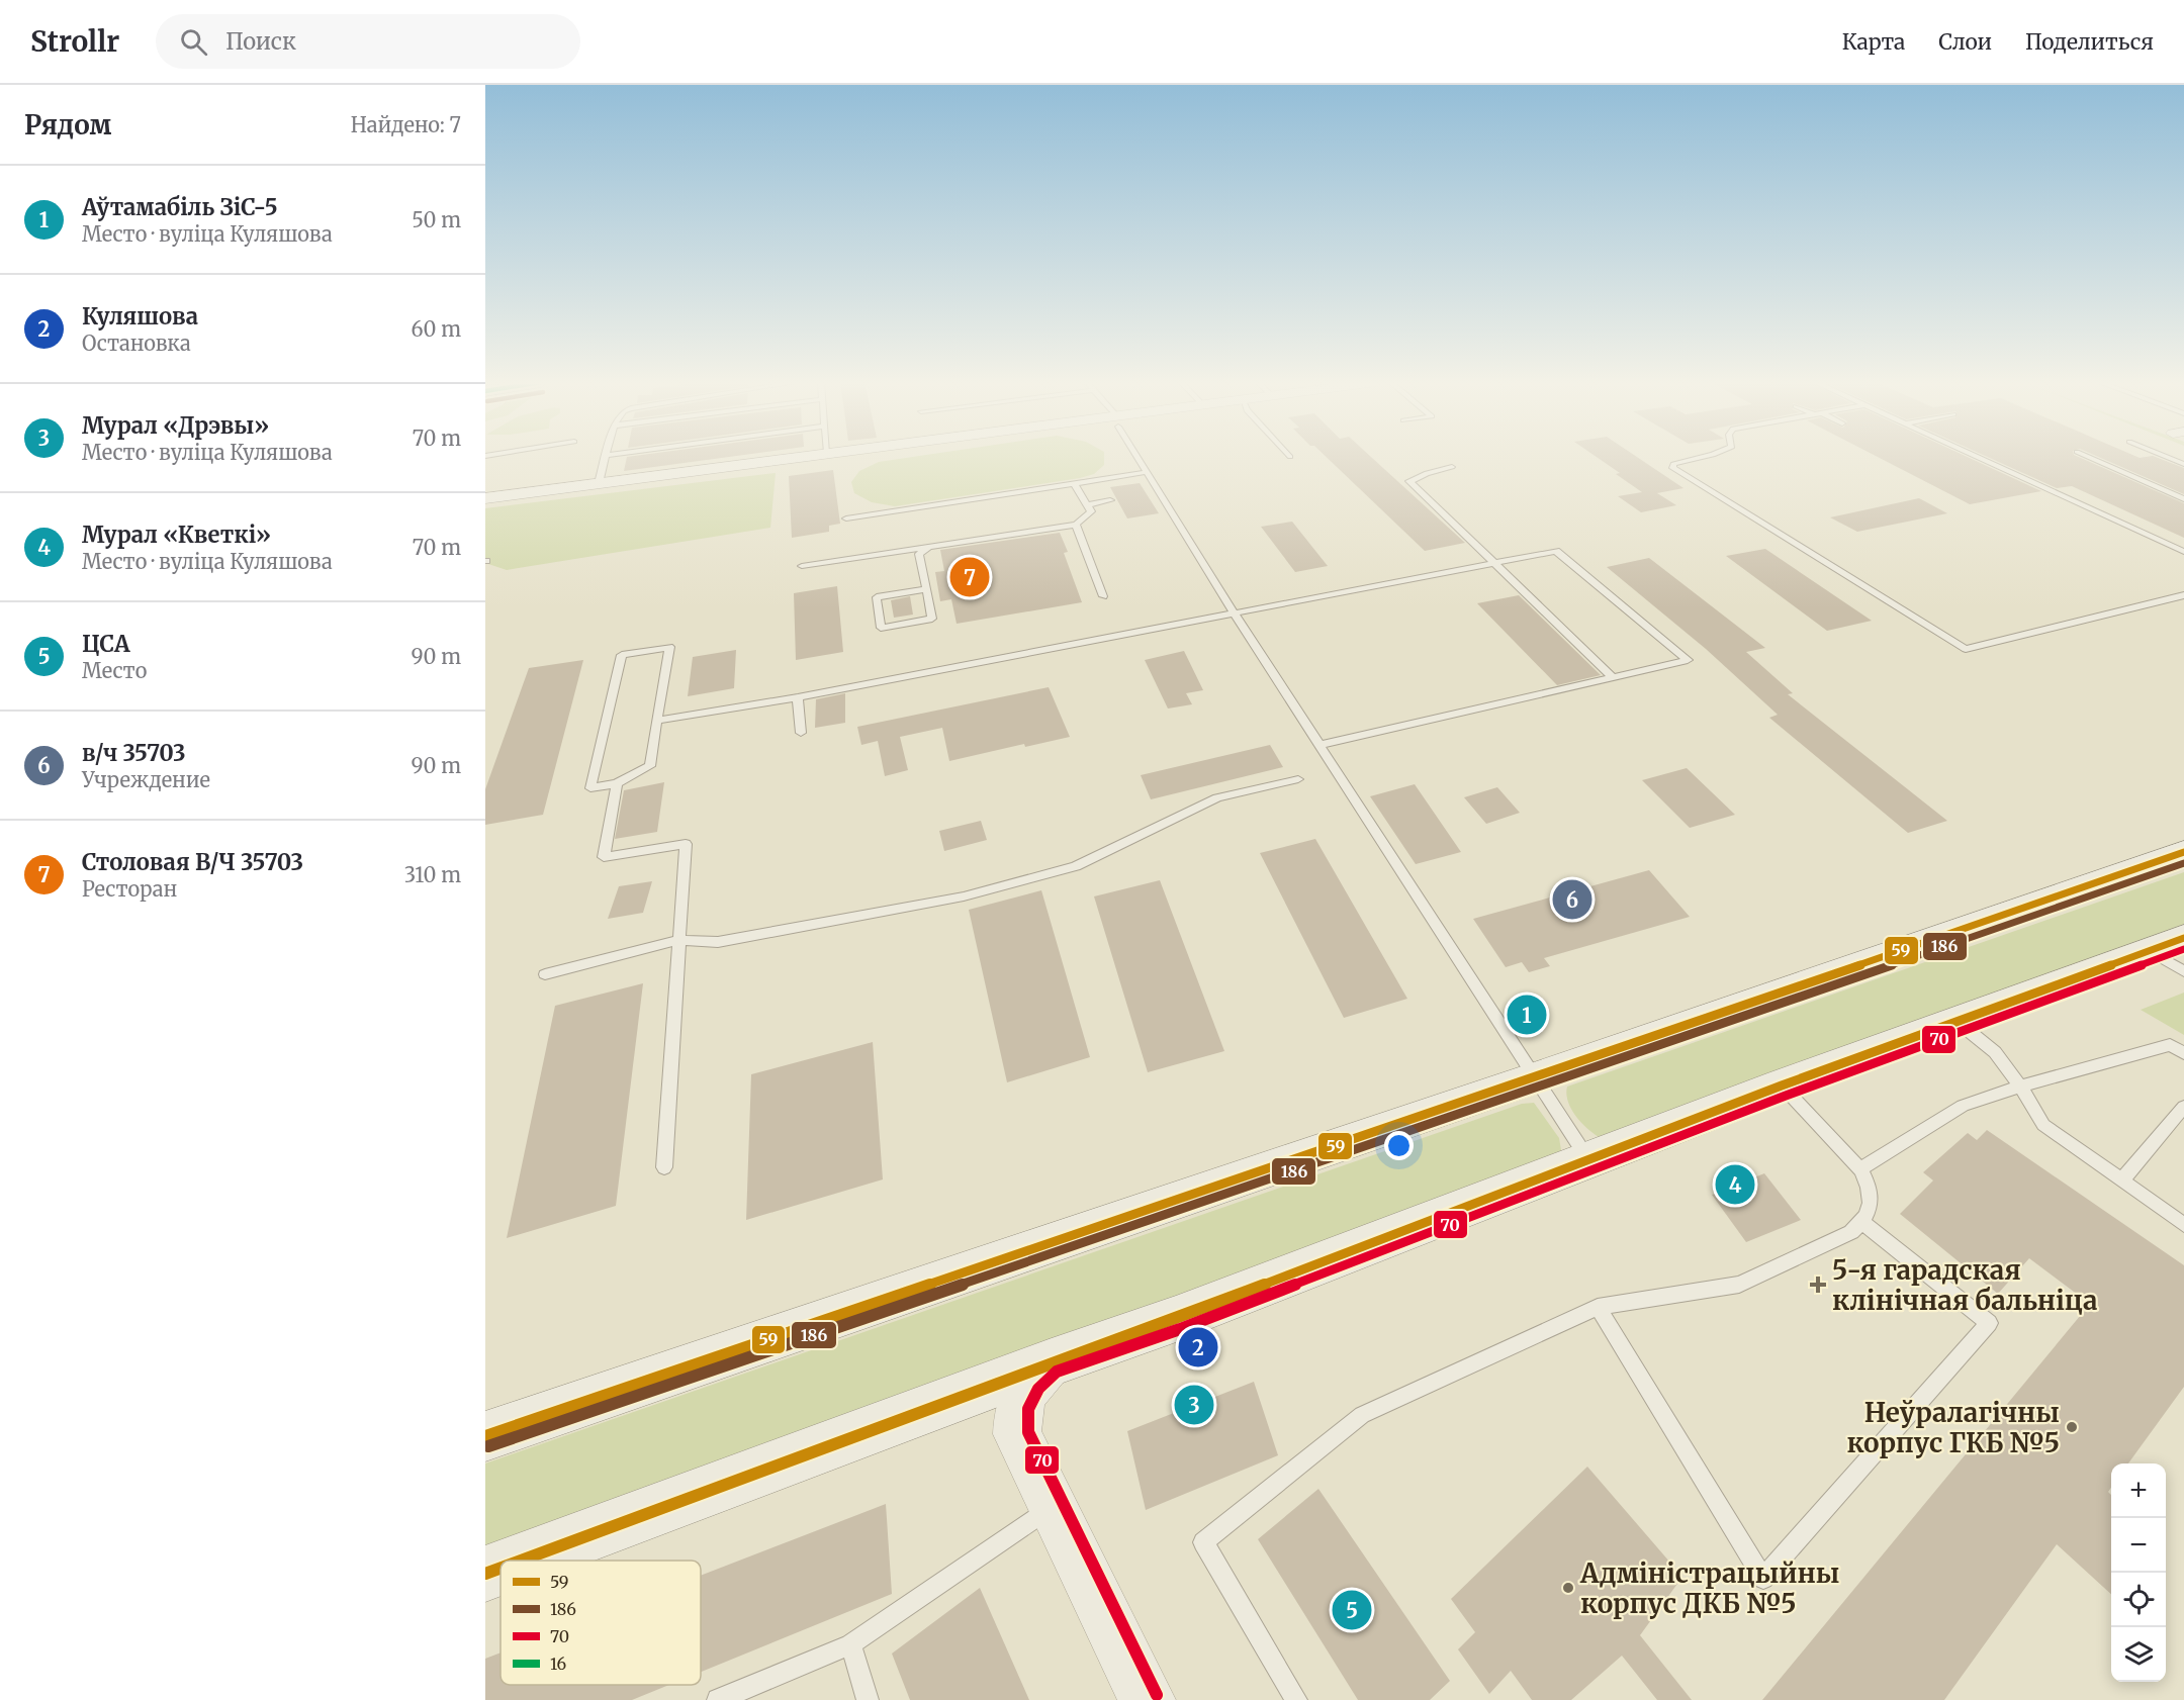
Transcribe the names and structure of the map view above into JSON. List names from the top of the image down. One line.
{"places":{"health":["5-я гарадская клінічная бальніца"],"other":["Неўралагічны корпус ГКБ №5","Адміністрацыйны корпус ДКБ №5"]},"lines":["transit line 59","transit line 186","transit line 70"],"legend":["59","186","70","16"],"page":{"header":"Strollr","search":"Поиск","nav":["Карта","Слои","Поделиться"],"heading":["Рядом","Найдено: 7"],"list":[{"mark":"1","name":"Аўтамабіль ЗіС-5","note":"Место · вуліца Куляшова","value":"50 m"},{"mark":"2","name":"Куляшова","note":"Остановка","value":"60 m"},{"mark":"3","name":"Мурал «Дрэвы»","note":"Место · вуліца Куляшова","value":"70 m"},{"mark":"4","name":"Мурал «Кветкі»","note":"Место · вуліца Куляшова","value":"70 m"},{"mark":"5","name":"ЦСА","note":"Место","value":"90 m"},{"mark":"6","name":"в/ч 35703","note":"Учреждение","value":"90 m"},{"mark":"7","name":"Столовая В/Ч 35703","note":"Ресторан","value":"310 m"}],"pins":["7","6","1","4","2","3","5"],"map_buttons":["+","−"]}}
